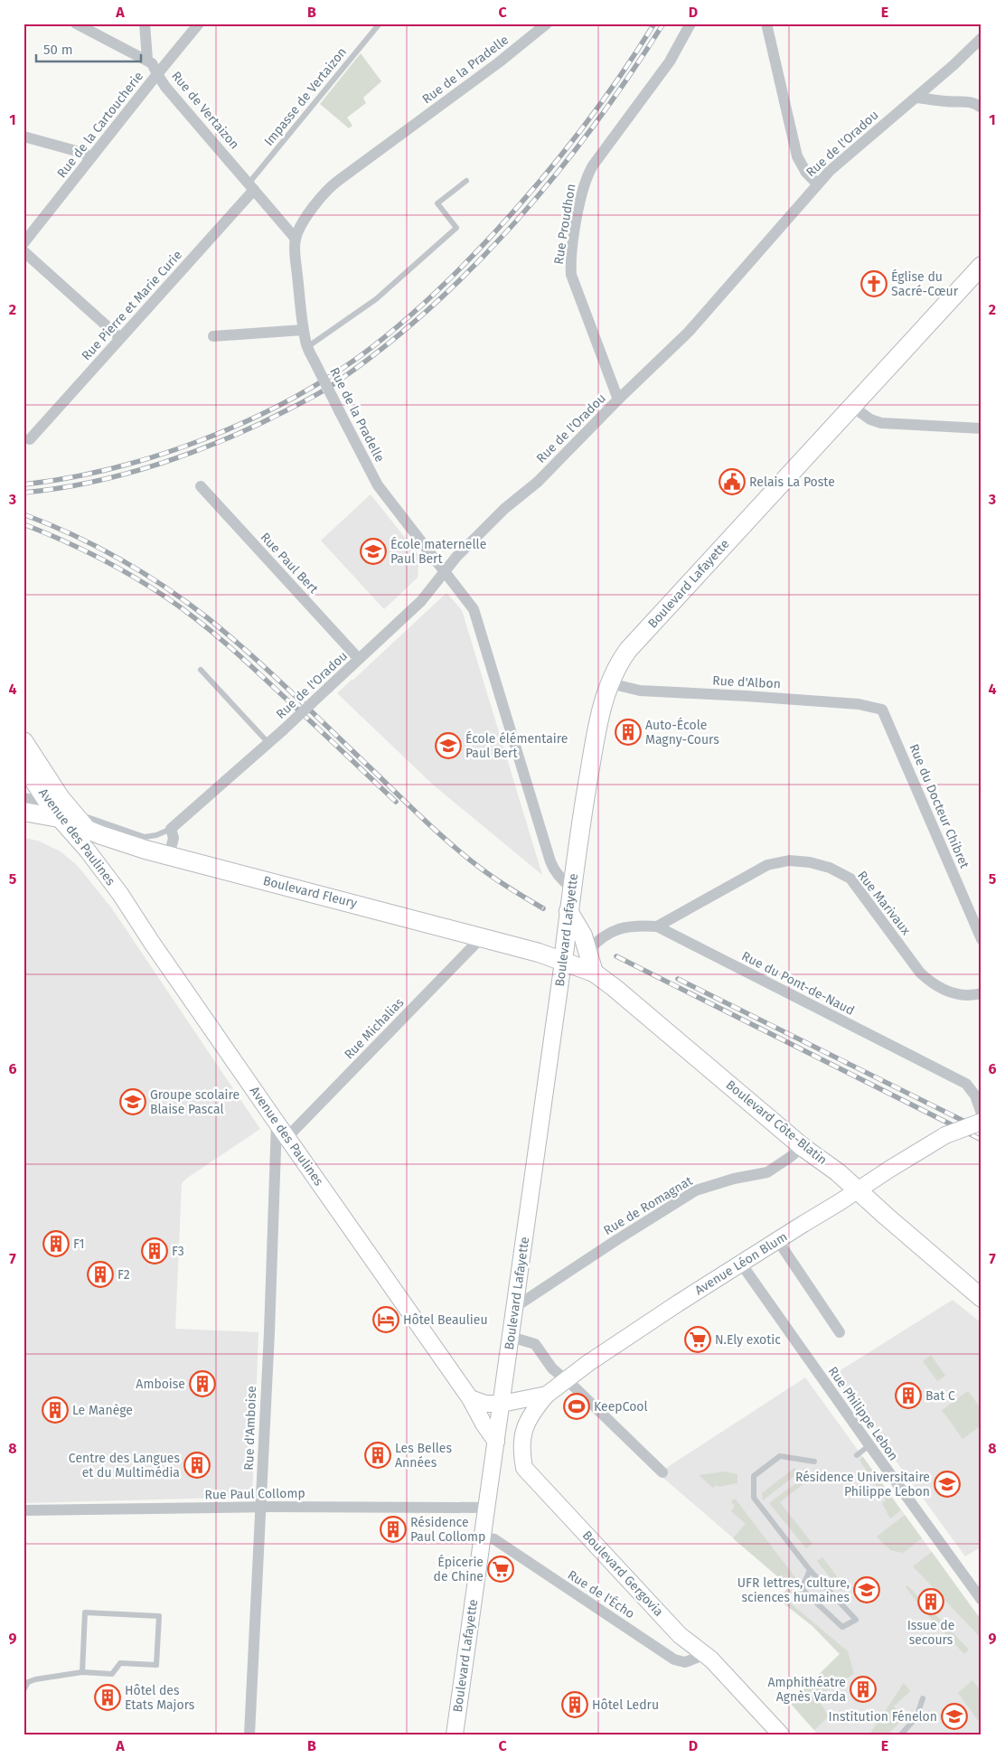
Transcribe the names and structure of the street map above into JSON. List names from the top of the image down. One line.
{"streets":{"main road":["Boulevard Lafayette","Avenue des Paulines","Boulevard Fleury","Boulevard Côte-Blatin","Avenue Léon Blum","Boulevard Gergovia"],"street":["Rue de la Pradelle","Rue de Vertaizon","Rue de la Cartoucherie","Rue de l'Oradou","Rue Proudhon","Rue Pierre et Marie Curie","Rue Paul Bert","Rue d'Albon","Rue du Docteur Chibret","Rue Marivaux","Rue du Pont-de-Naud","Rue Michalias","Rue de Romagnat","Rue Philippe Lebon","Rue d'Amboise","Rue Paul Collomp","Rue de l'Écho"],"lane":["Impasse de Vertaizon"]},"crossings":[["Rue de la Pradelle","Rue de Vertaizon"],["Rue de la Pradelle","Rue de l'Oradou"],["Rue de la Pradelle","Boulevard Lafayette"],["Impasse de Vertaizon","Rue de Vertaizon"],["Impasse de Vertaizon","Rue Pierre et Marie Curie"],["Rue de Vertaizon","Rue de la Cartoucherie"],["Rue de Vertaizon","Rue Pierre et Marie Curie"],["Rue de l'Oradou","Rue Proudhon"],["Rue de l'Oradou","Rue Paul Bert"],["Boulevard Lafayette","Rue d'Albon"],["Boulevard Lafayette","Avenue des Paulines"],["Boulevard Lafayette","Boulevard Fleury"],["Boulevard Lafayette","Boulevard Côte-Blatin"],["Boulevard Lafayette","Rue de Romagnat"],["Boulevard Lafayette","Avenue Léon Blum"],["Boulevard Lafayette","Rue Paul Collomp"],["Boulevard Lafayette","Rue de l'Écho"],["Rue d'Albon","Rue du Docteur Chibret"],["Avenue des Paulines","Boulevard Fleury"],["Avenue des Paulines","Rue Michalias"],["Avenue des Paulines","Rue d'Amboise"],["Boulevard Fleury","Rue Michalias"],["Boulevard Fleury","Boulevard Côte-Blatin"],["Rue Marivaux","Rue du Pont-de-Naud"],["Boulevard Côte-Blatin","Rue de Romagnat"],["Boulevard Côte-Blatin","Avenue Léon Blum"],["Avenue Léon Blum","Rue Philippe Lebon"],["Avenue Léon Blum","Boulevard Gergovia"],["Rue d'Amboise","Rue Paul Collomp"],["Boulevard Gergovia","Rue de l'Écho"]],"places":{"church":["Église du Sacré-Cœur"],"public building":["Relais La Poste"],"school or university":["École maternelle Paul Bert","École élémentaire Paul Bert","Groupe scolaire Blaise Pascal","Résidence Universitaire Philippe Lebon","UFR lettres, culture, sciences humaines","Institution Fénelon"],"building":["Auto-École Magny-Cours","F1","F3","F2","Amboise","Bat C","Le Manège","Les Belles Années","Centre des Langues et du Multimédia","Résidence Paul Collomp","Issue de secours","Amphithéatre Agnès Varda","Hôtel des Etats Majors","Hôtel Ledru"],"hotel":["Hôtel Beaulieu"],"supermarket":["N.Ely exotic","Épicerie de Chine"],"sports":["KeepCool"]},"scale_bar":"50 m","grid":{"columns":["A","B","C","D","E"],"rows":["1","2","3","4","5","6","7","8","9"]}}
